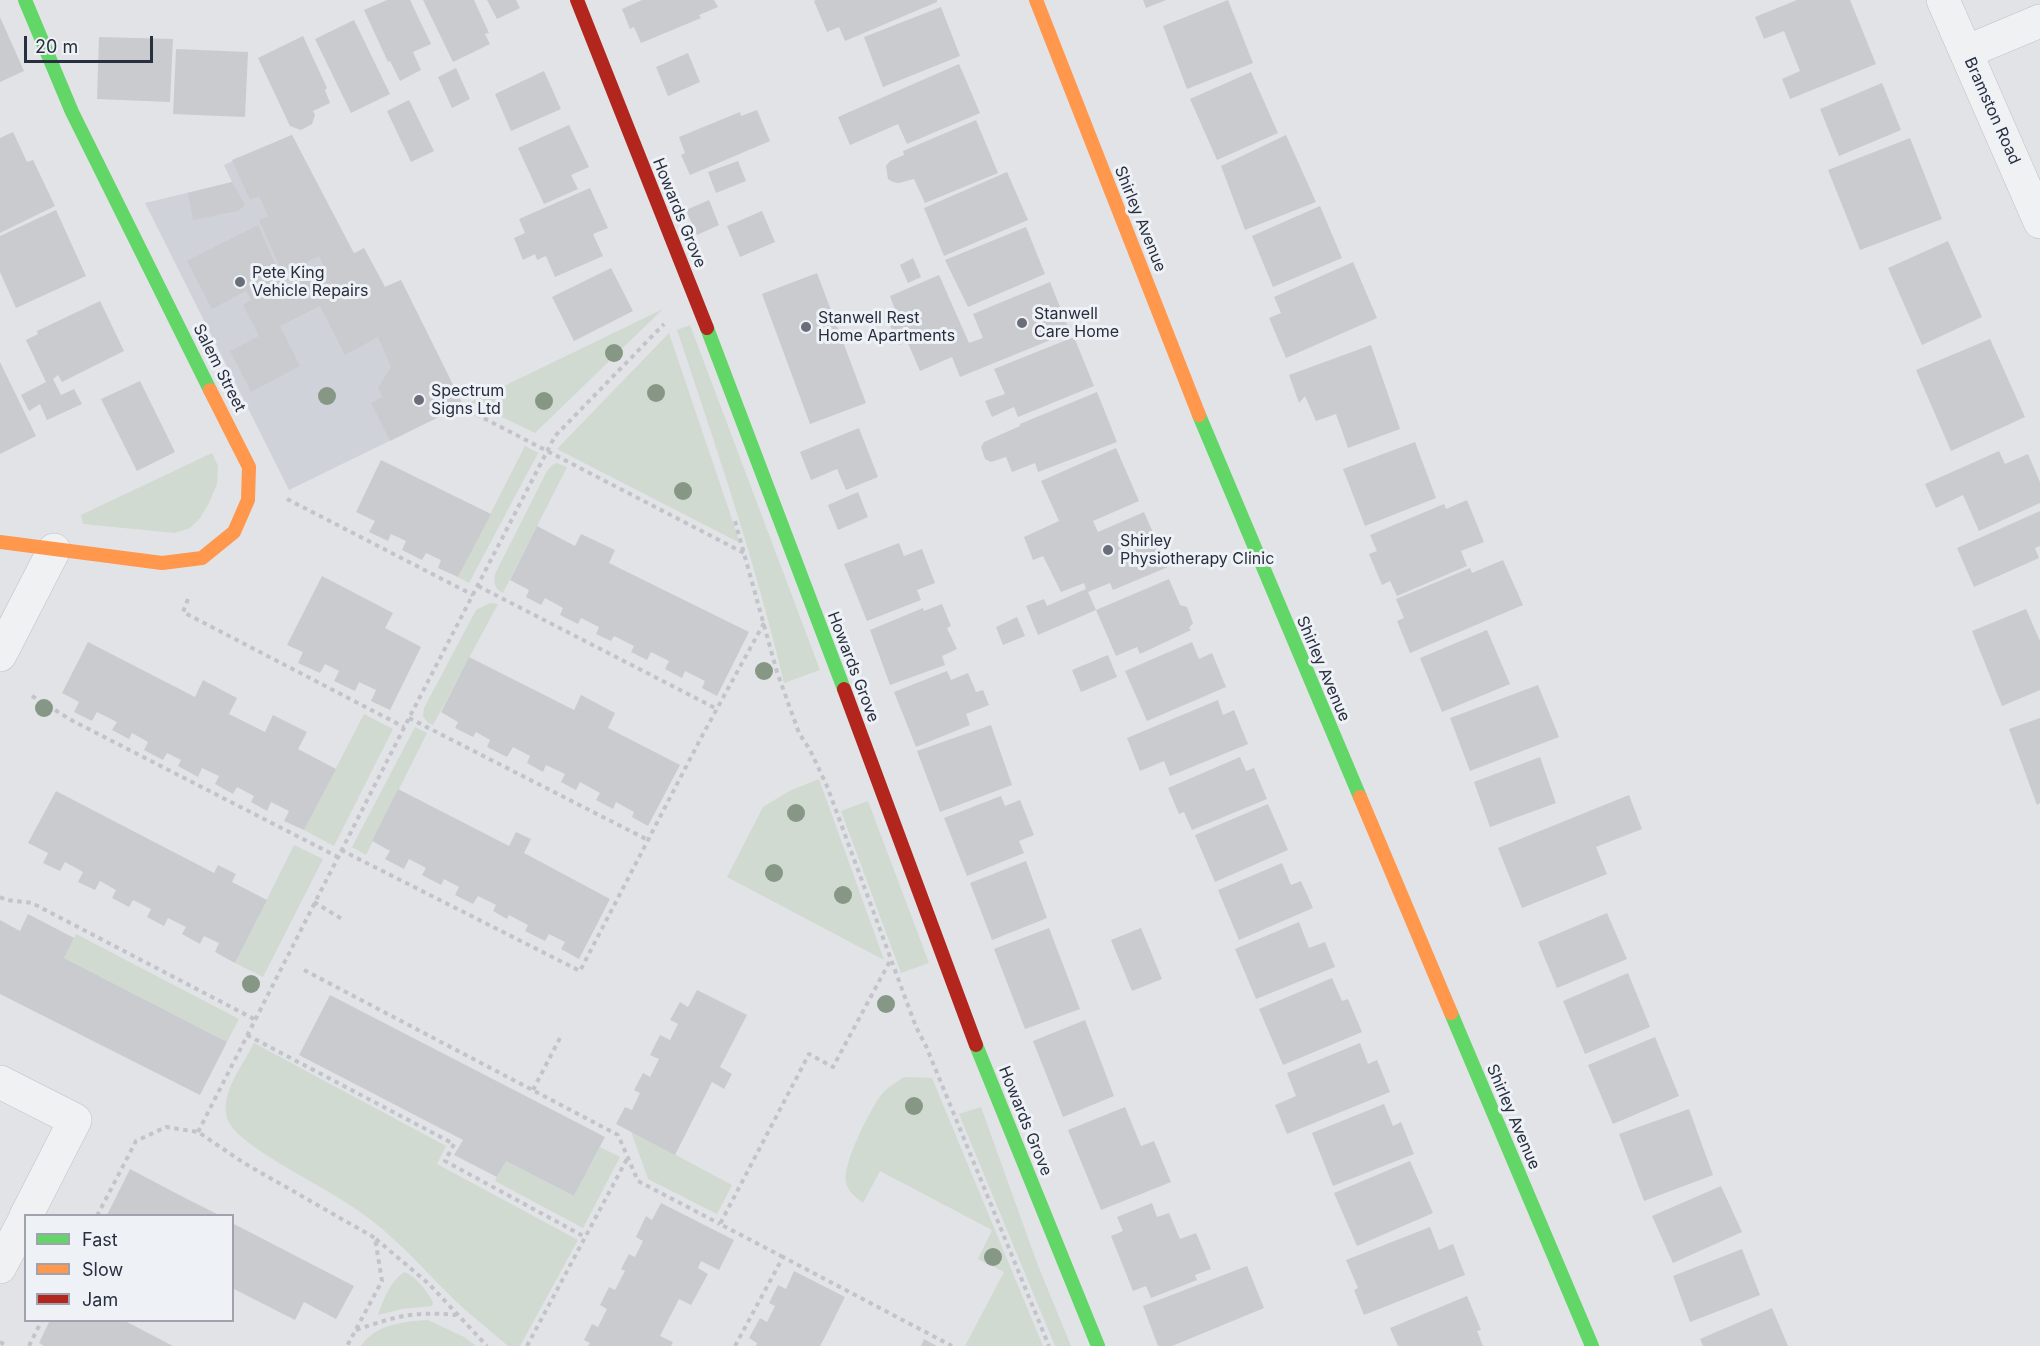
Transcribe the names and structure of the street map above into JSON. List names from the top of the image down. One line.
{"streets":{"street":["Bramston Road","Howards Grove","Shirley Avenue","Salem Street"]},"places":["Pete King Vehicle Repairs","Stanwell Care Home","Stanwell Rest Home Apartments","Spectrum Signs Ltd","Shirley Physiotherapy Clinic"],"legend":["Fast","Slow","Jam"],"scale_bar":"20 m"}
